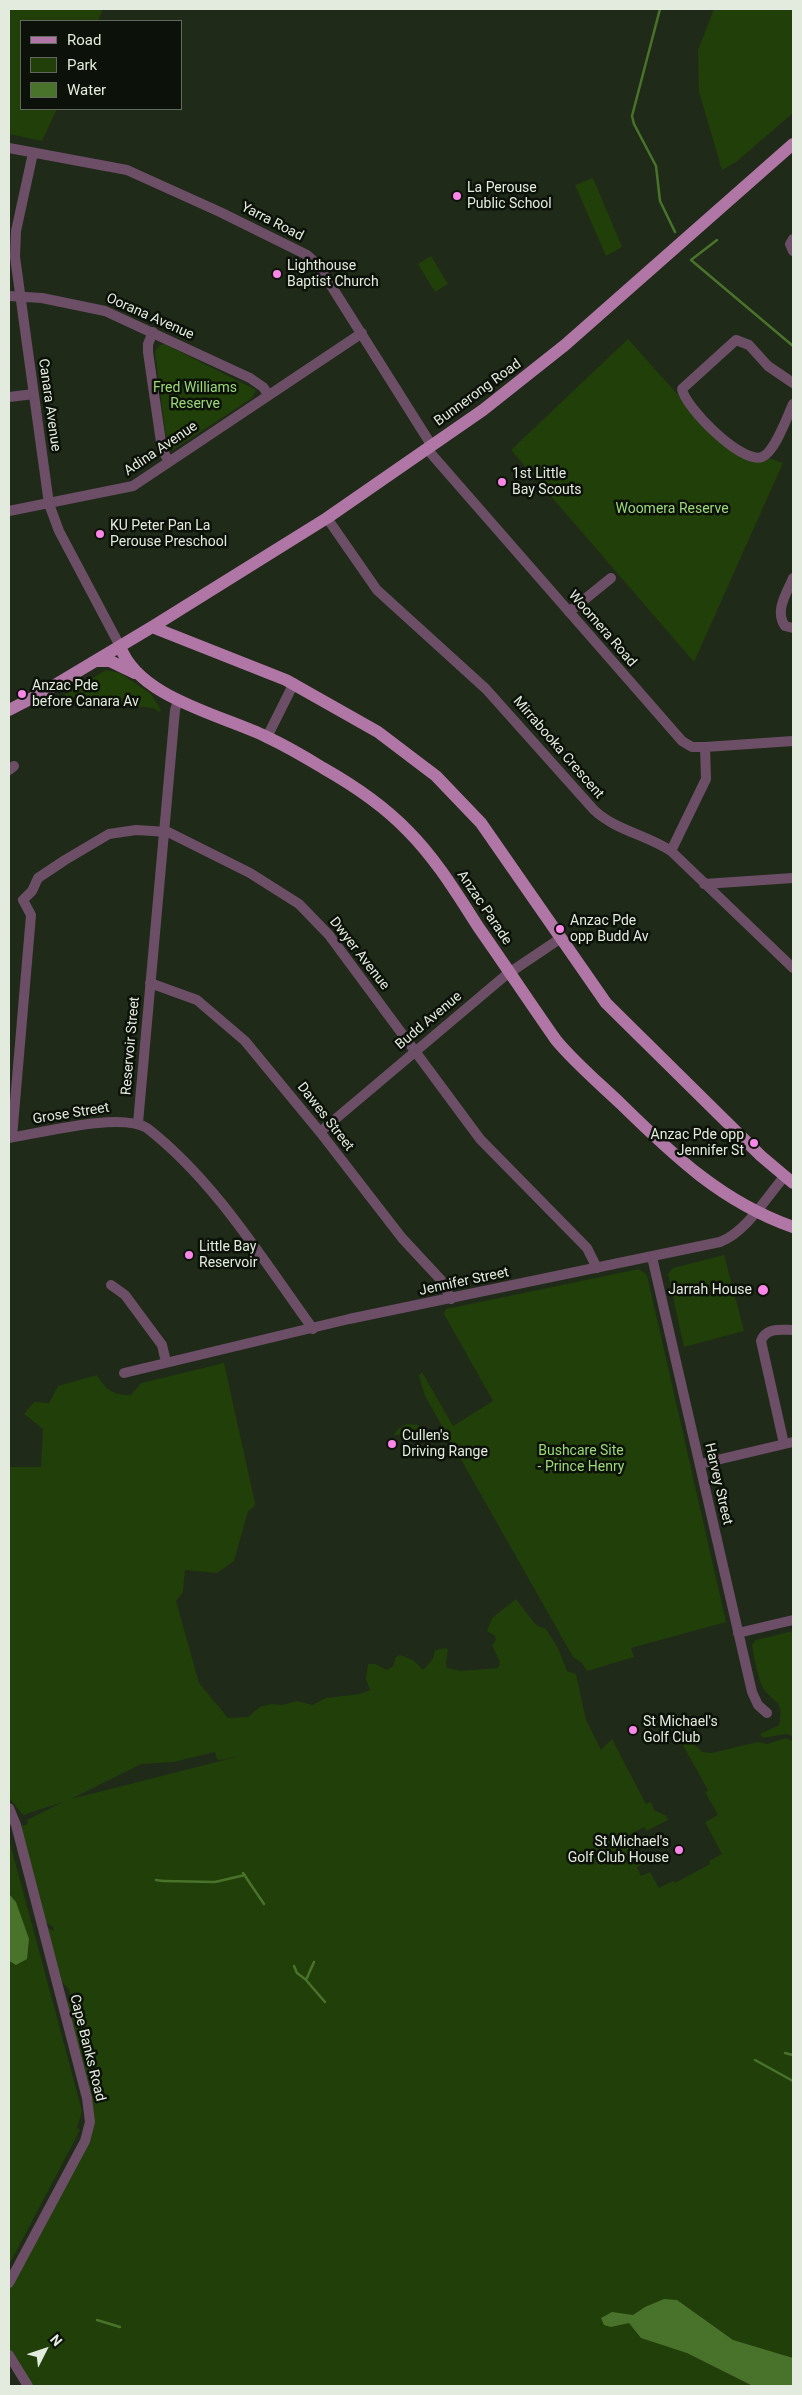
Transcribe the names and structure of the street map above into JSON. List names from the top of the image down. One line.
{"streets":{"main road":["Bunnerong Road","Anzac Parade"],"street":["Yarra Road","Oorana Avenue","Canara Avenue","Adina Avenue","Woomera Road","Mirrabooka Crescent","Dwyer Avenue","Budd Avenue","Reservoir Street","Grose Street","Dawes Street","Jennifer Street","Harvey Street","Cape Banks Road"]},"crossings":[["Yarra Road","Bunnerong Road"],["Yarra Road","Canara Avenue"],["Yarra Road","Adina Avenue"],["Yarra Road","Woomera Road"],["Oorana Avenue","Canara Avenue"],["Oorana Avenue","Adina Avenue"],["Bunnerong Road","Woomera Road"],["Bunnerong Road","Mirrabooka Crescent"],["Canara Avenue","Adina Avenue"],["Canara Avenue","Anzac Parade"],["Anzac Parade","Budd Avenue"],["Anzac Parade","Reservoir Street"],["Anzac Parade","Jennifer Street"],["Dwyer Avenue","Budd Avenue"],["Dwyer Avenue","Reservoir Street"],["Dwyer Avenue","Grose Street"],["Dwyer Avenue","Jennifer Street"],["Budd Avenue","Dawes Street"],["Reservoir Street","Grose Street"],["Reservoir Street","Dawes Street"],["Dawes Street","Jennifer Street"],["Jennifer Street","Harvey Street"]],"parks":["Fred Williams Reserve","Woomera Reserve","Bushcare Site - Prince Henry"],"places":["La Perouse Public School","Lighthouse Baptist Church","1st Little Bay Scouts","KU Peter Pan La Perouse Preschool","Anzac Pde before Canara Av","Anzac Pde opp Budd Av","Anzac Pde opp Jennifer St","Little Bay Reservoir","Jarrah House","Cullen's Driving Range","St Michael's Golf Club","St Michael's Golf Club House"],"legend":["Road","Park","Water"],"north":"top right"}
